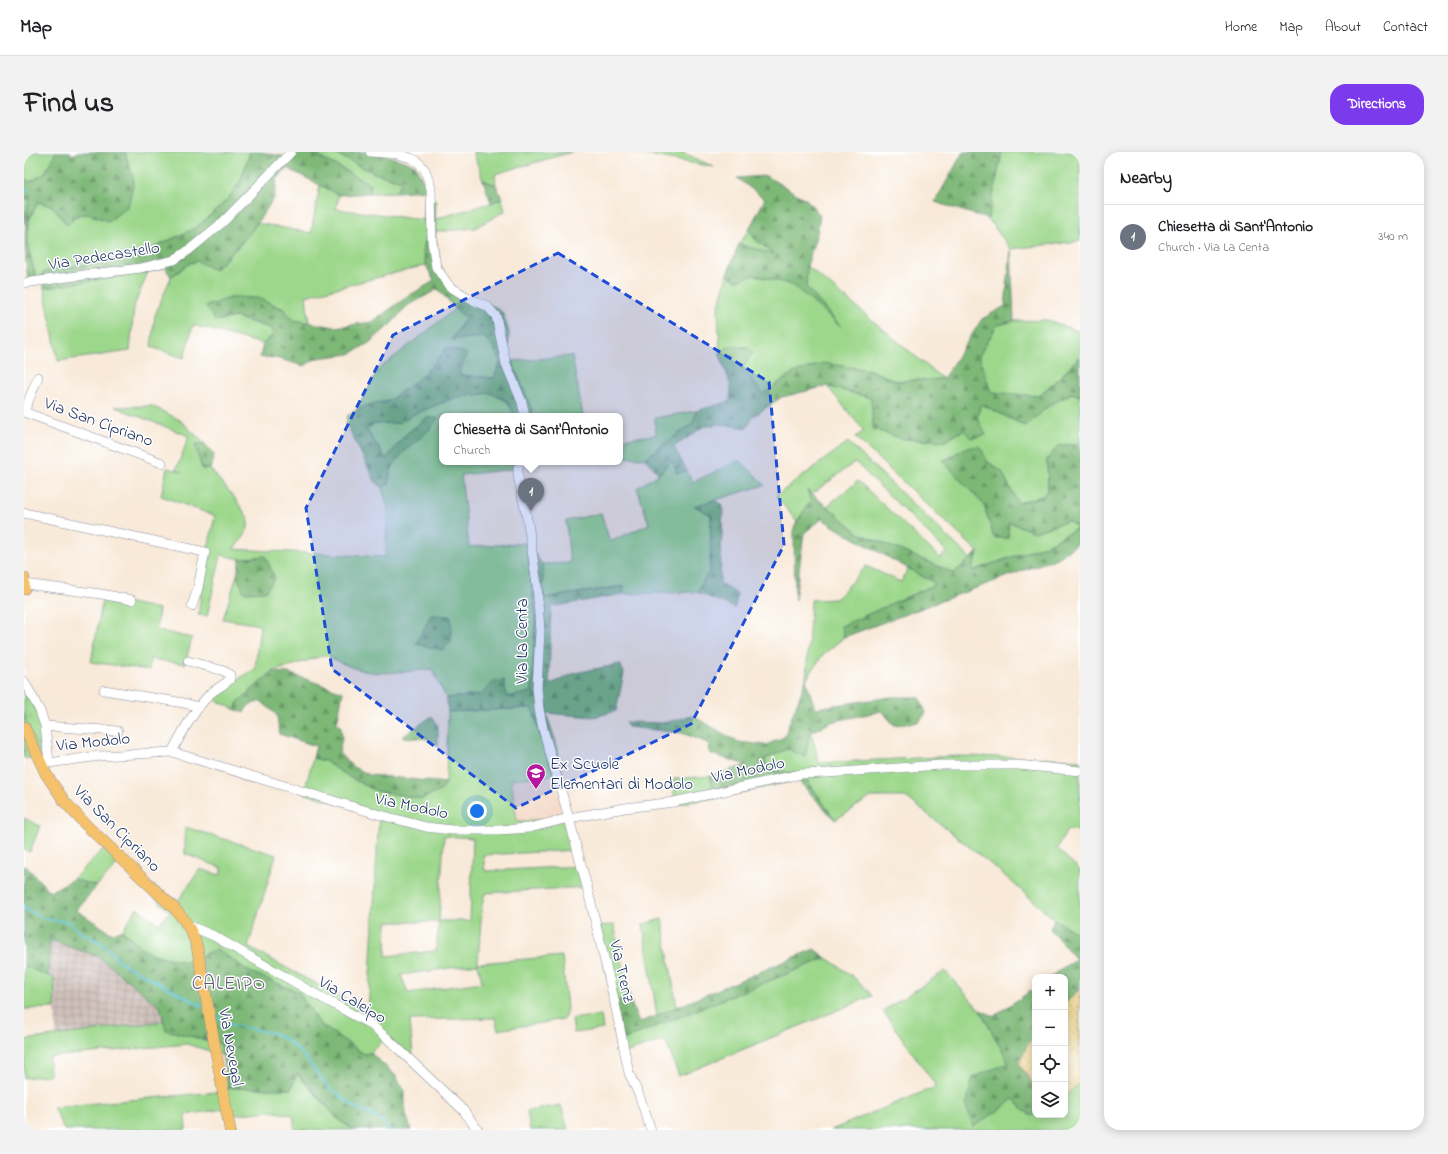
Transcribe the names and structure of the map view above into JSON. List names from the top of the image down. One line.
{"streets":{"main road":["Via San Cipriano","Via Nevegal"],"street":["Via Pedecastello","Via La Centa","Via Modolo","Via Trenz","Via Caleipo"]},"crossings":[["Via San Cipriano","Via Modolo"],["Via San Cipriano","Via Caleipo"],["Via San Cipriano","Via Nevegal"],["Via La Centa","Via Modolo"],["Via La Centa","Via Trenz"],["Via Modolo","Via Trenz"],["Via Caleipo","Via Nevegal"]],"districts":["CALEIPO"],"places":{"school or university":["Ex Scuole Elementari di Modolo"]},"page":{"header":"Map","nav":["Home","Map","About","Contact"],"title":"Find us","buttons":"Directions","heading":"Nearby","list":[{"mark":"1","name":"Chiesetta di Sant'Antonio","note":"Church · Via La Centa","value":"340 m"}],"popup":["Chiesetta di Sant'Antonio","Church"],"pins":"1","map_buttons":["+","−"]}}
